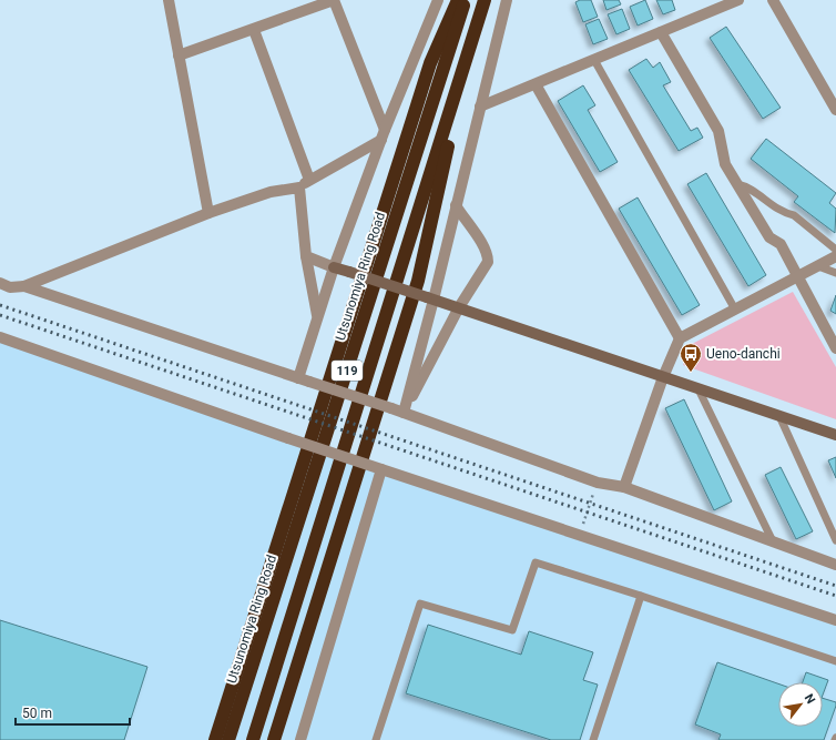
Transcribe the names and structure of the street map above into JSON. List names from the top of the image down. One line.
{"streets":{"highway":["Utsunomiya Ring Road","119"]},"places":{"bus stop":["Ueno-danchi"]},"scale_bar":"50 m","north":"top right"}
